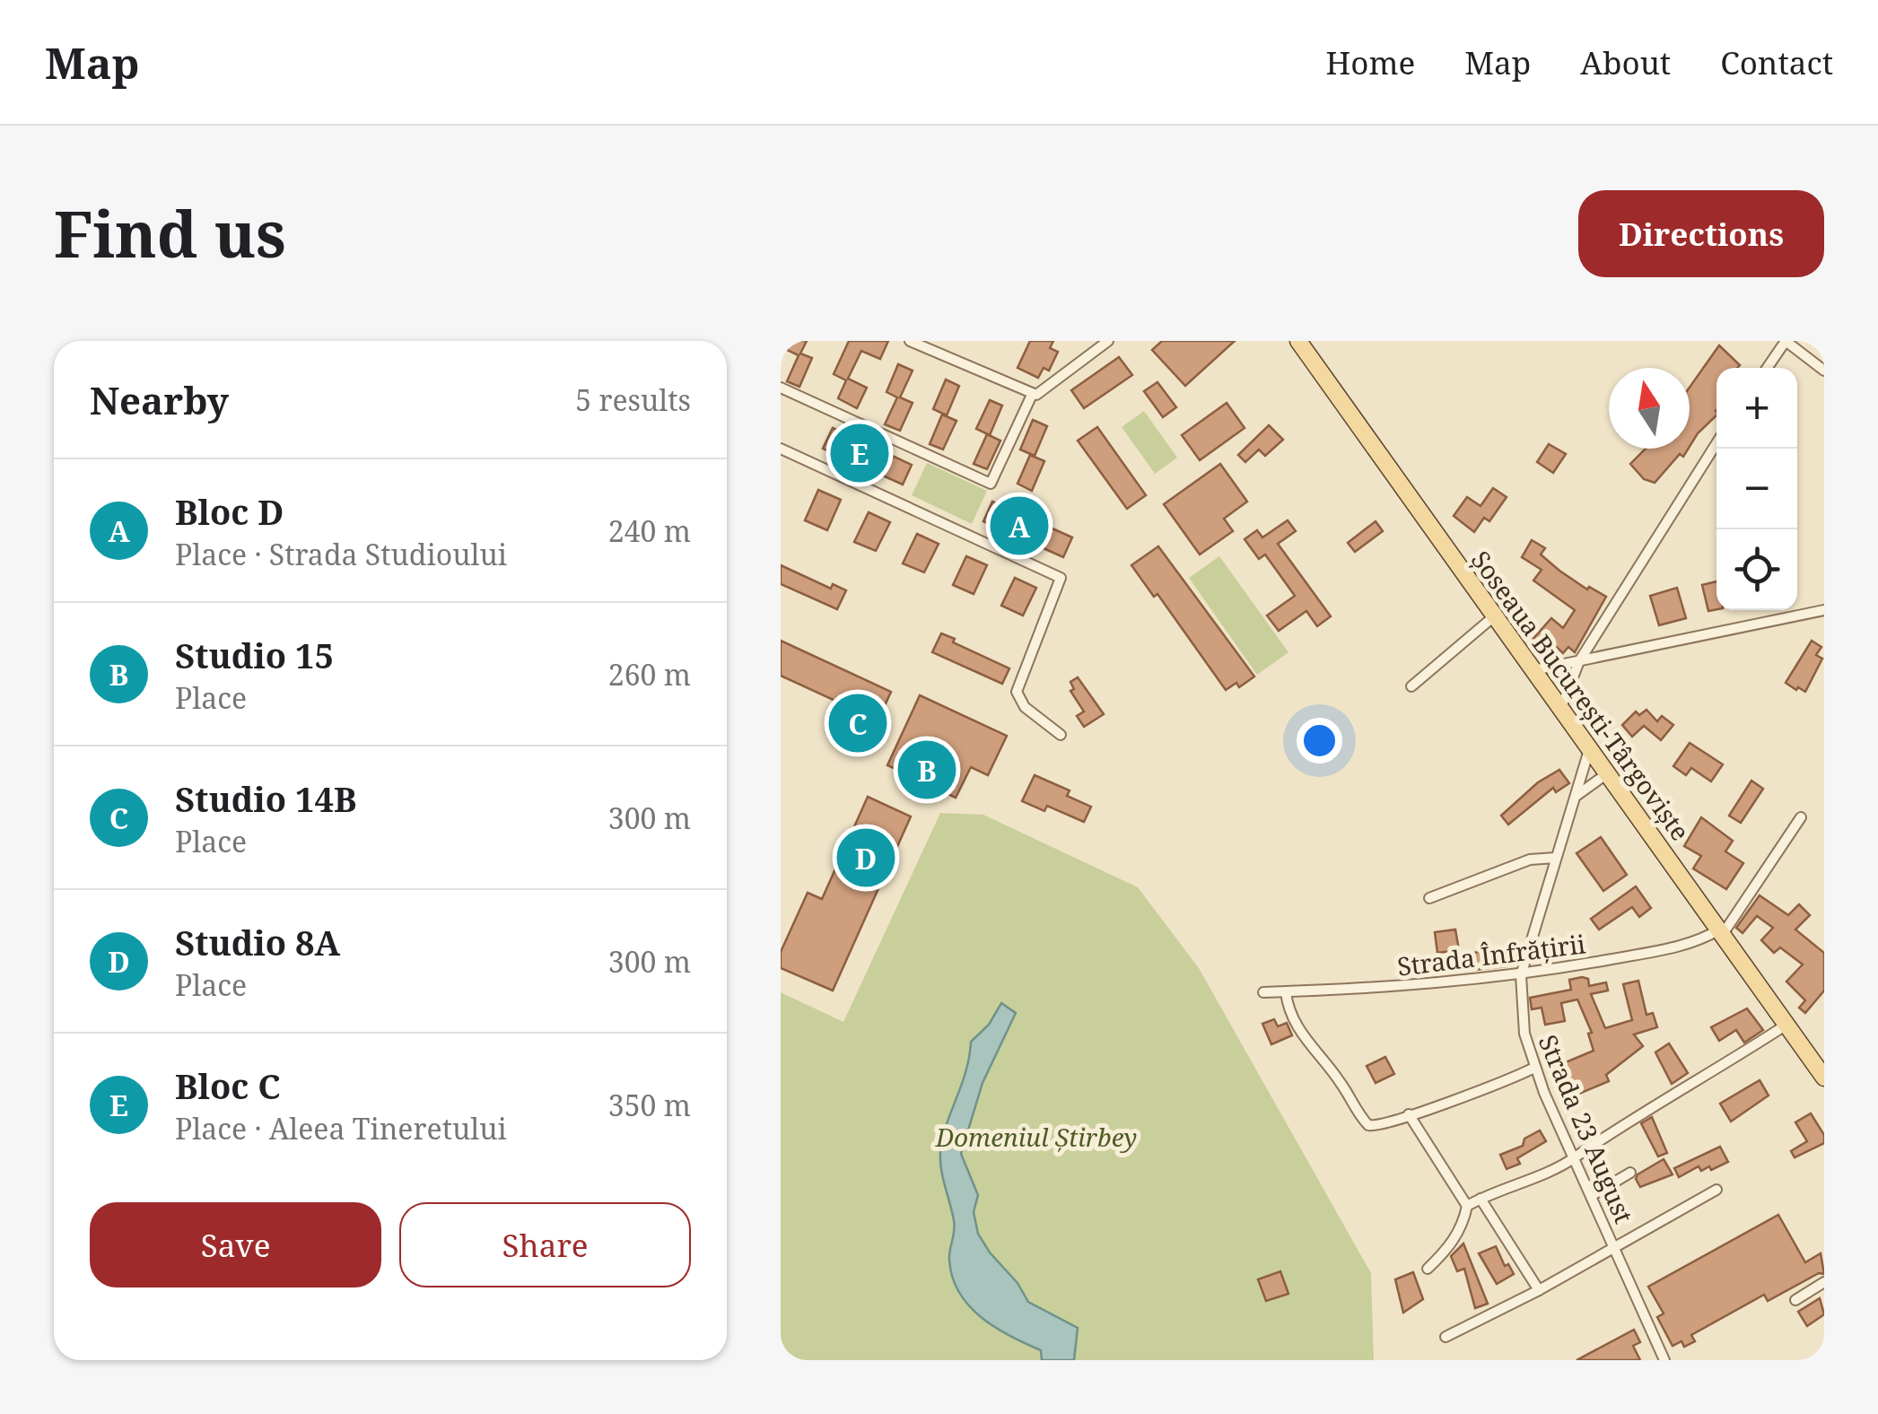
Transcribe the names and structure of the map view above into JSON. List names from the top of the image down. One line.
{"streets":{"main road":["Șoseaua București-Târgoviște"],"street":["Strada Înfrățirii","Strada 23 August"]},"crossings":[["Șoseaua București-Târgoviște","Strada Înfrățirii"],["Șoseaua București-Târgoviște","Strada 23 August"],["Strada Înfrățirii","Strada 23 August"]],"parks":["Domeniul Știrbey"],"north":"top","page":{"header":"Map","nav":["Home","Map","About","Contact"],"title":"Find us","buttons":["Directions",["Save","Share"]],"heading":["Nearby","5 results"],"map_buttons":["+","−"],"pins":["E","A","C","B","D"],"list":[{"mark":"A","name":"Bloc D","note":"Place · Strada Studioului","value":"240 m"},{"mark":"B","name":"Studio 15","note":"Place","value":"260 m"},{"mark":"C","name":"Studio 14B","note":"Place","value":"300 m"},{"mark":"D","name":"Studio 8A","note":"Place","value":"300 m"},{"mark":"E","name":"Bloc C","note":"Place · Aleea Tineretului","value":"350 m"}]}}
